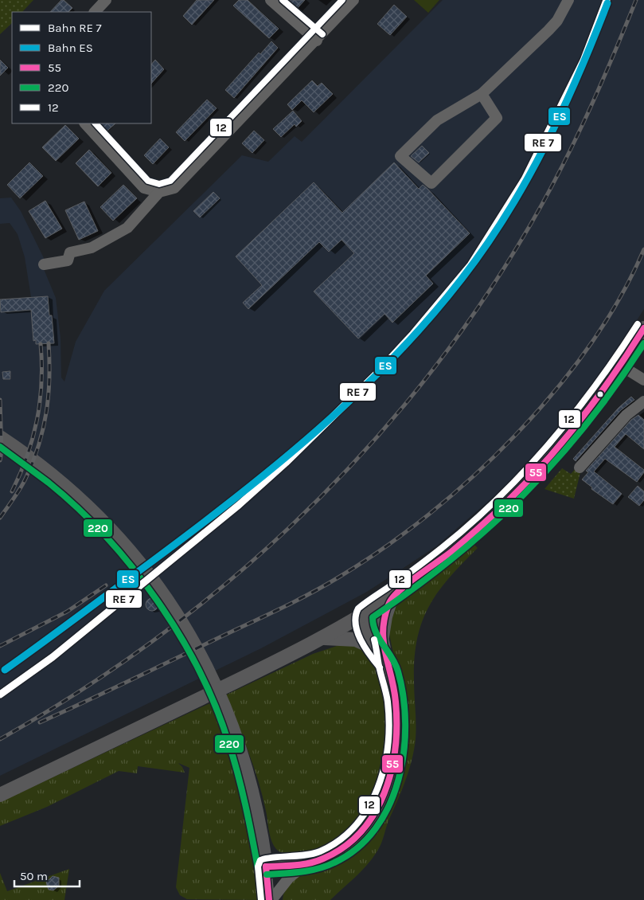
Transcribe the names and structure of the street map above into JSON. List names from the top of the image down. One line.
{"lines":["transit line 12","rail line ES","transit line 55","transit line 220"],"legend":["Bahn RE 7","Bahn ES","55","220","12"],"scale_bar":"50 m"}
